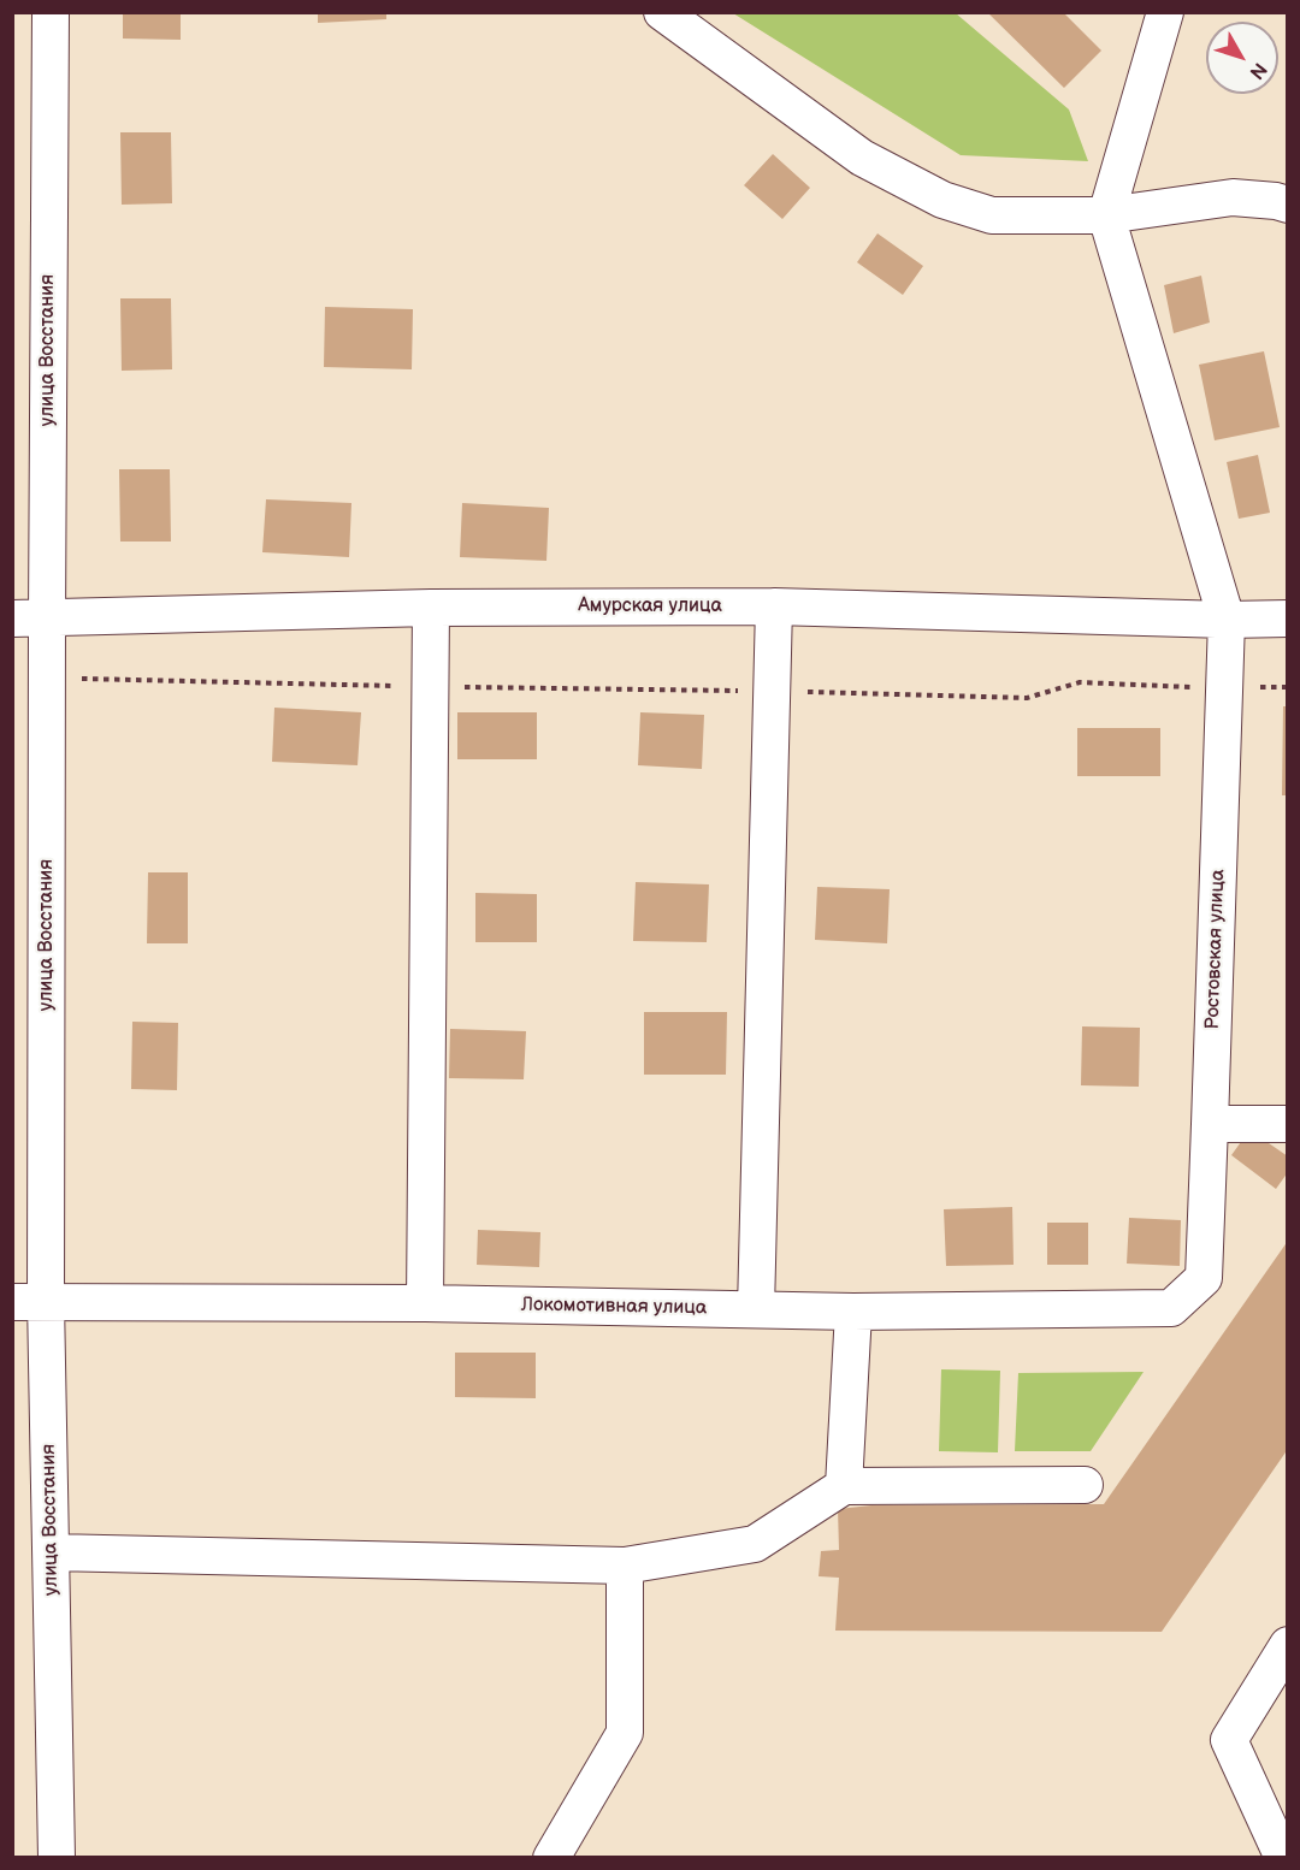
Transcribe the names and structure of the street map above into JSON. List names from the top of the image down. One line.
{"streets":{"street":["улица Восстания","Амурская улица","Ростовская улица","Локомотивная улица"]},"crossings":[["улица Восстания","Амурская улица"],["улица Восстания","Локомотивная улица"],["Амурская улица","Ростовская улица"],["Ростовская улица","Локомотивная улица"]],"north":"bottom right"}
